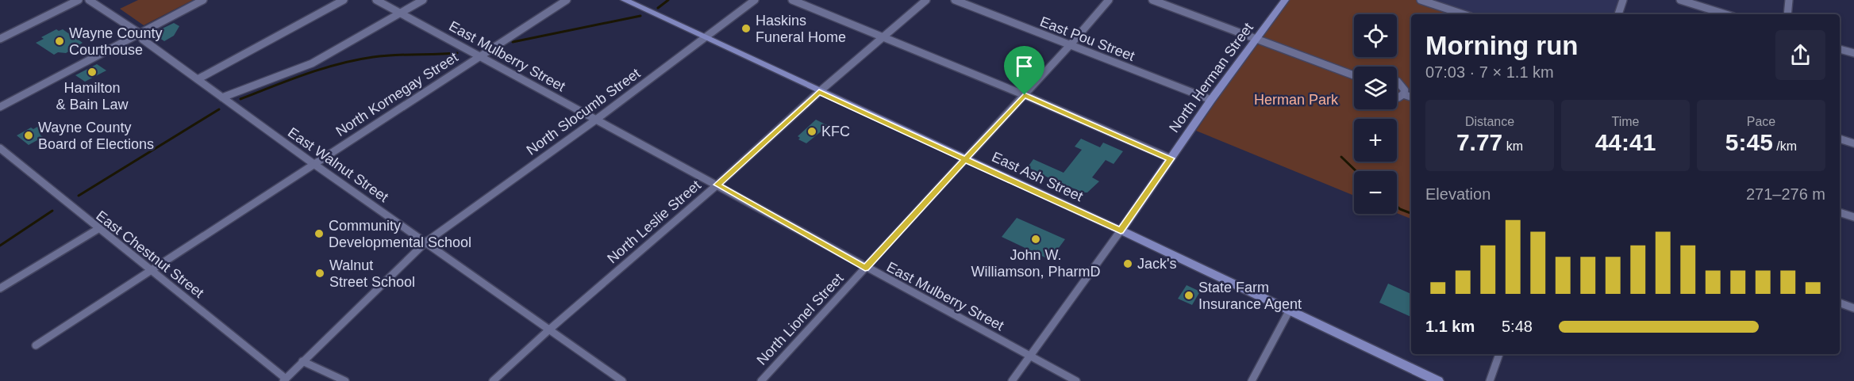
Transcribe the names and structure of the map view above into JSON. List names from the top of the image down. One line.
{"streets":{"main road":["North Herman Street","East Ash Street"],"street":["East Pou Street","East Mulberry Street","North Kornegay Street","North Slocumb Street","East Walnut Street","North Leslie Street","East Chestnut Street","North Lionel Street"]},"crossings":[["East Pou Street","North Herman Street"],["East Pou Street","North Lionel Street"],["East Mulberry Street","North Herman Street"],["East Mulberry Street","North Kornegay Street"],["East Mulberry Street","North Slocumb Street"],["East Mulberry Street","North Leslie Street"],["East Mulberry Street","North Lionel Street"],["North Herman Street","East Ash Street"],["North Kornegay Street","East Walnut Street"],["North Kornegay Street","East Chestnut Street"],["North Slocumb Street","East Walnut Street"],["North Slocumb Street","East Ash Street"],["North Slocumb Street","East Chestnut Street"],["East Walnut Street","North Leslie Street"],["East Ash Street","North Leslie Street"],["East Ash Street","North Lionel Street"]],"parks":["Herman Park"],"places":["Haskins Funeral Home","Wayne County Courthouse","Hamilton & Bain Law","KFC","Wayne County Board of Elections","Community Developmental School","John W. Williamson, PharmD","Jack's","Walnut Street School","State Farm Insurance Agent"],"page":{"map_buttons":["+","−"],"heading":["Morning run","07:03 · 7 × 1.1 km"],"stats":[["Distance","7.77 km"],["Time","44:41"],["Pace","5:45 /km"]],"chart":["Elevation","271–276 m"],"list":[{"name":"1.1 km","note":"5:48"}]}}
